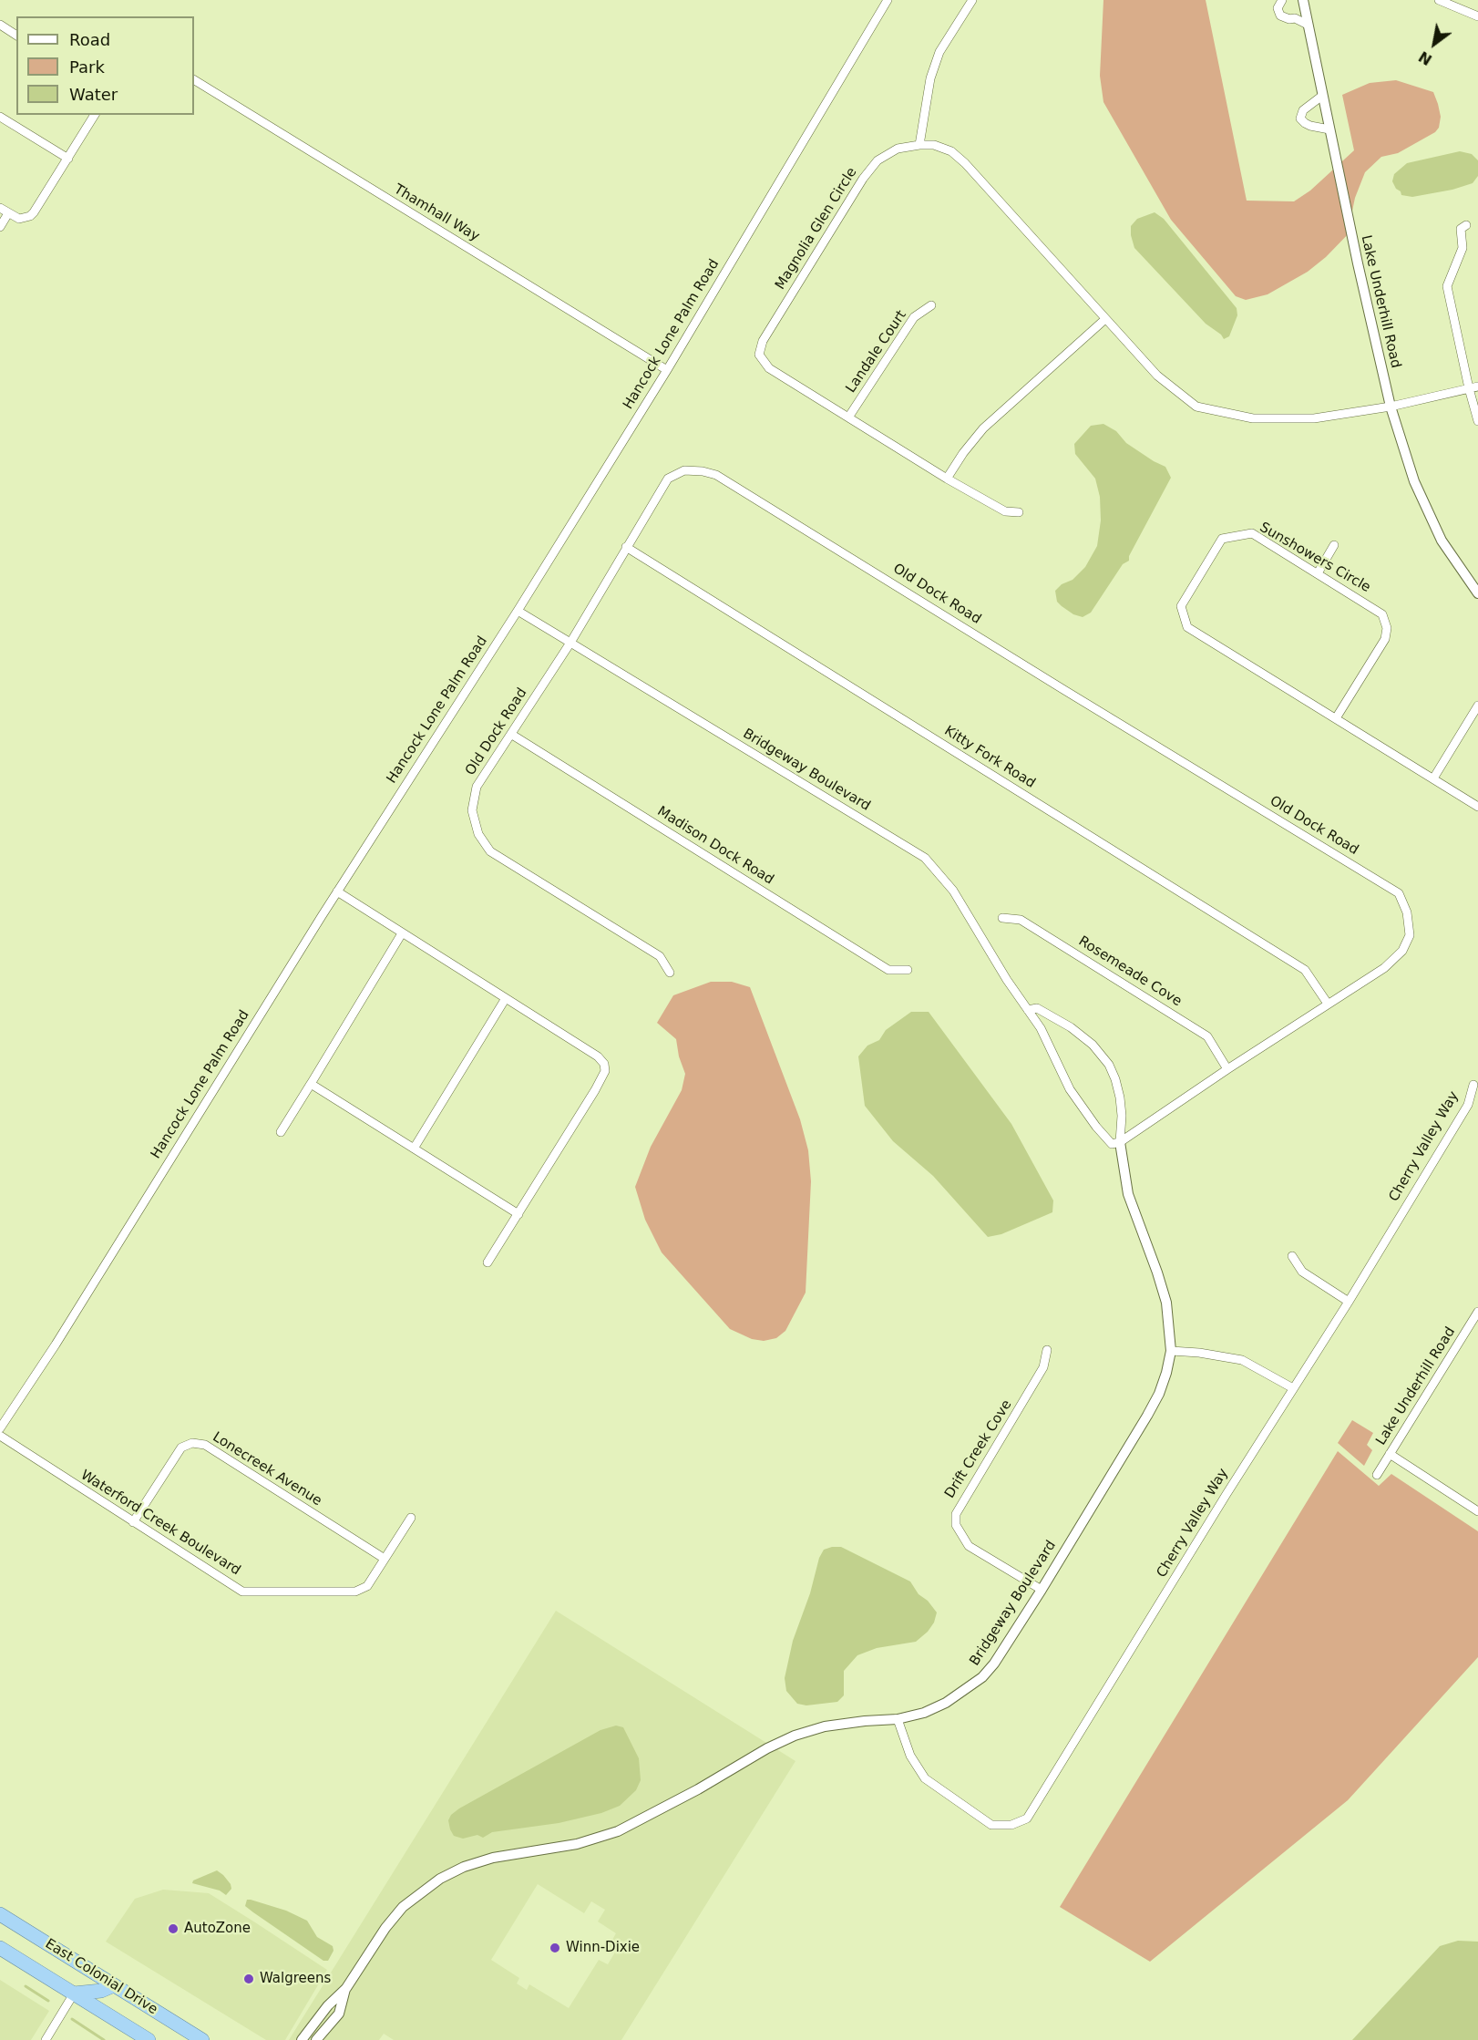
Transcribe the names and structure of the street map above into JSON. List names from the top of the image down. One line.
{"streets":{"highway":["East Colonial Drive"],"street":["Thamhall Way","Magnolia Glen Circle","Lake Underhill Road","Hancock Lone Palm Road","Landale Court","Sunshowers Circle","Old Dock Road","Kitty Fork Road","Bridgeway Boulevard","Madison Dock Road","Rosemeade Cove","Cherry Valley Way","Drift Creek Cove","Lonecreek Avenue","Waterford Creek Boulevard"]},"crossings":[["Thamhall Way","Hancock Lone Palm Road"],["Magnolia Glen Circle","Lake Underhill Road"],["Magnolia Glen Circle","Landale Court"],["Hancock Lone Palm Road","Bridgeway Boulevard"],["Old Dock Road","Kitty Fork Road"],["Old Dock Road","Bridgeway Boulevard"],["Old Dock Road","Madison Dock Road"],["Old Dock Road","Rosemeade Cove"],["Bridgeway Boulevard","Cherry Valley Way"],["Bridgeway Boulevard","Drift Creek Cove"],["Lonecreek Avenue","Waterford Creek Boulevard"]],"places":["AutoZone","Winn-Dixie","Walgreens"],"legend":["Road","Park","Water"],"north":"bottom left"}
